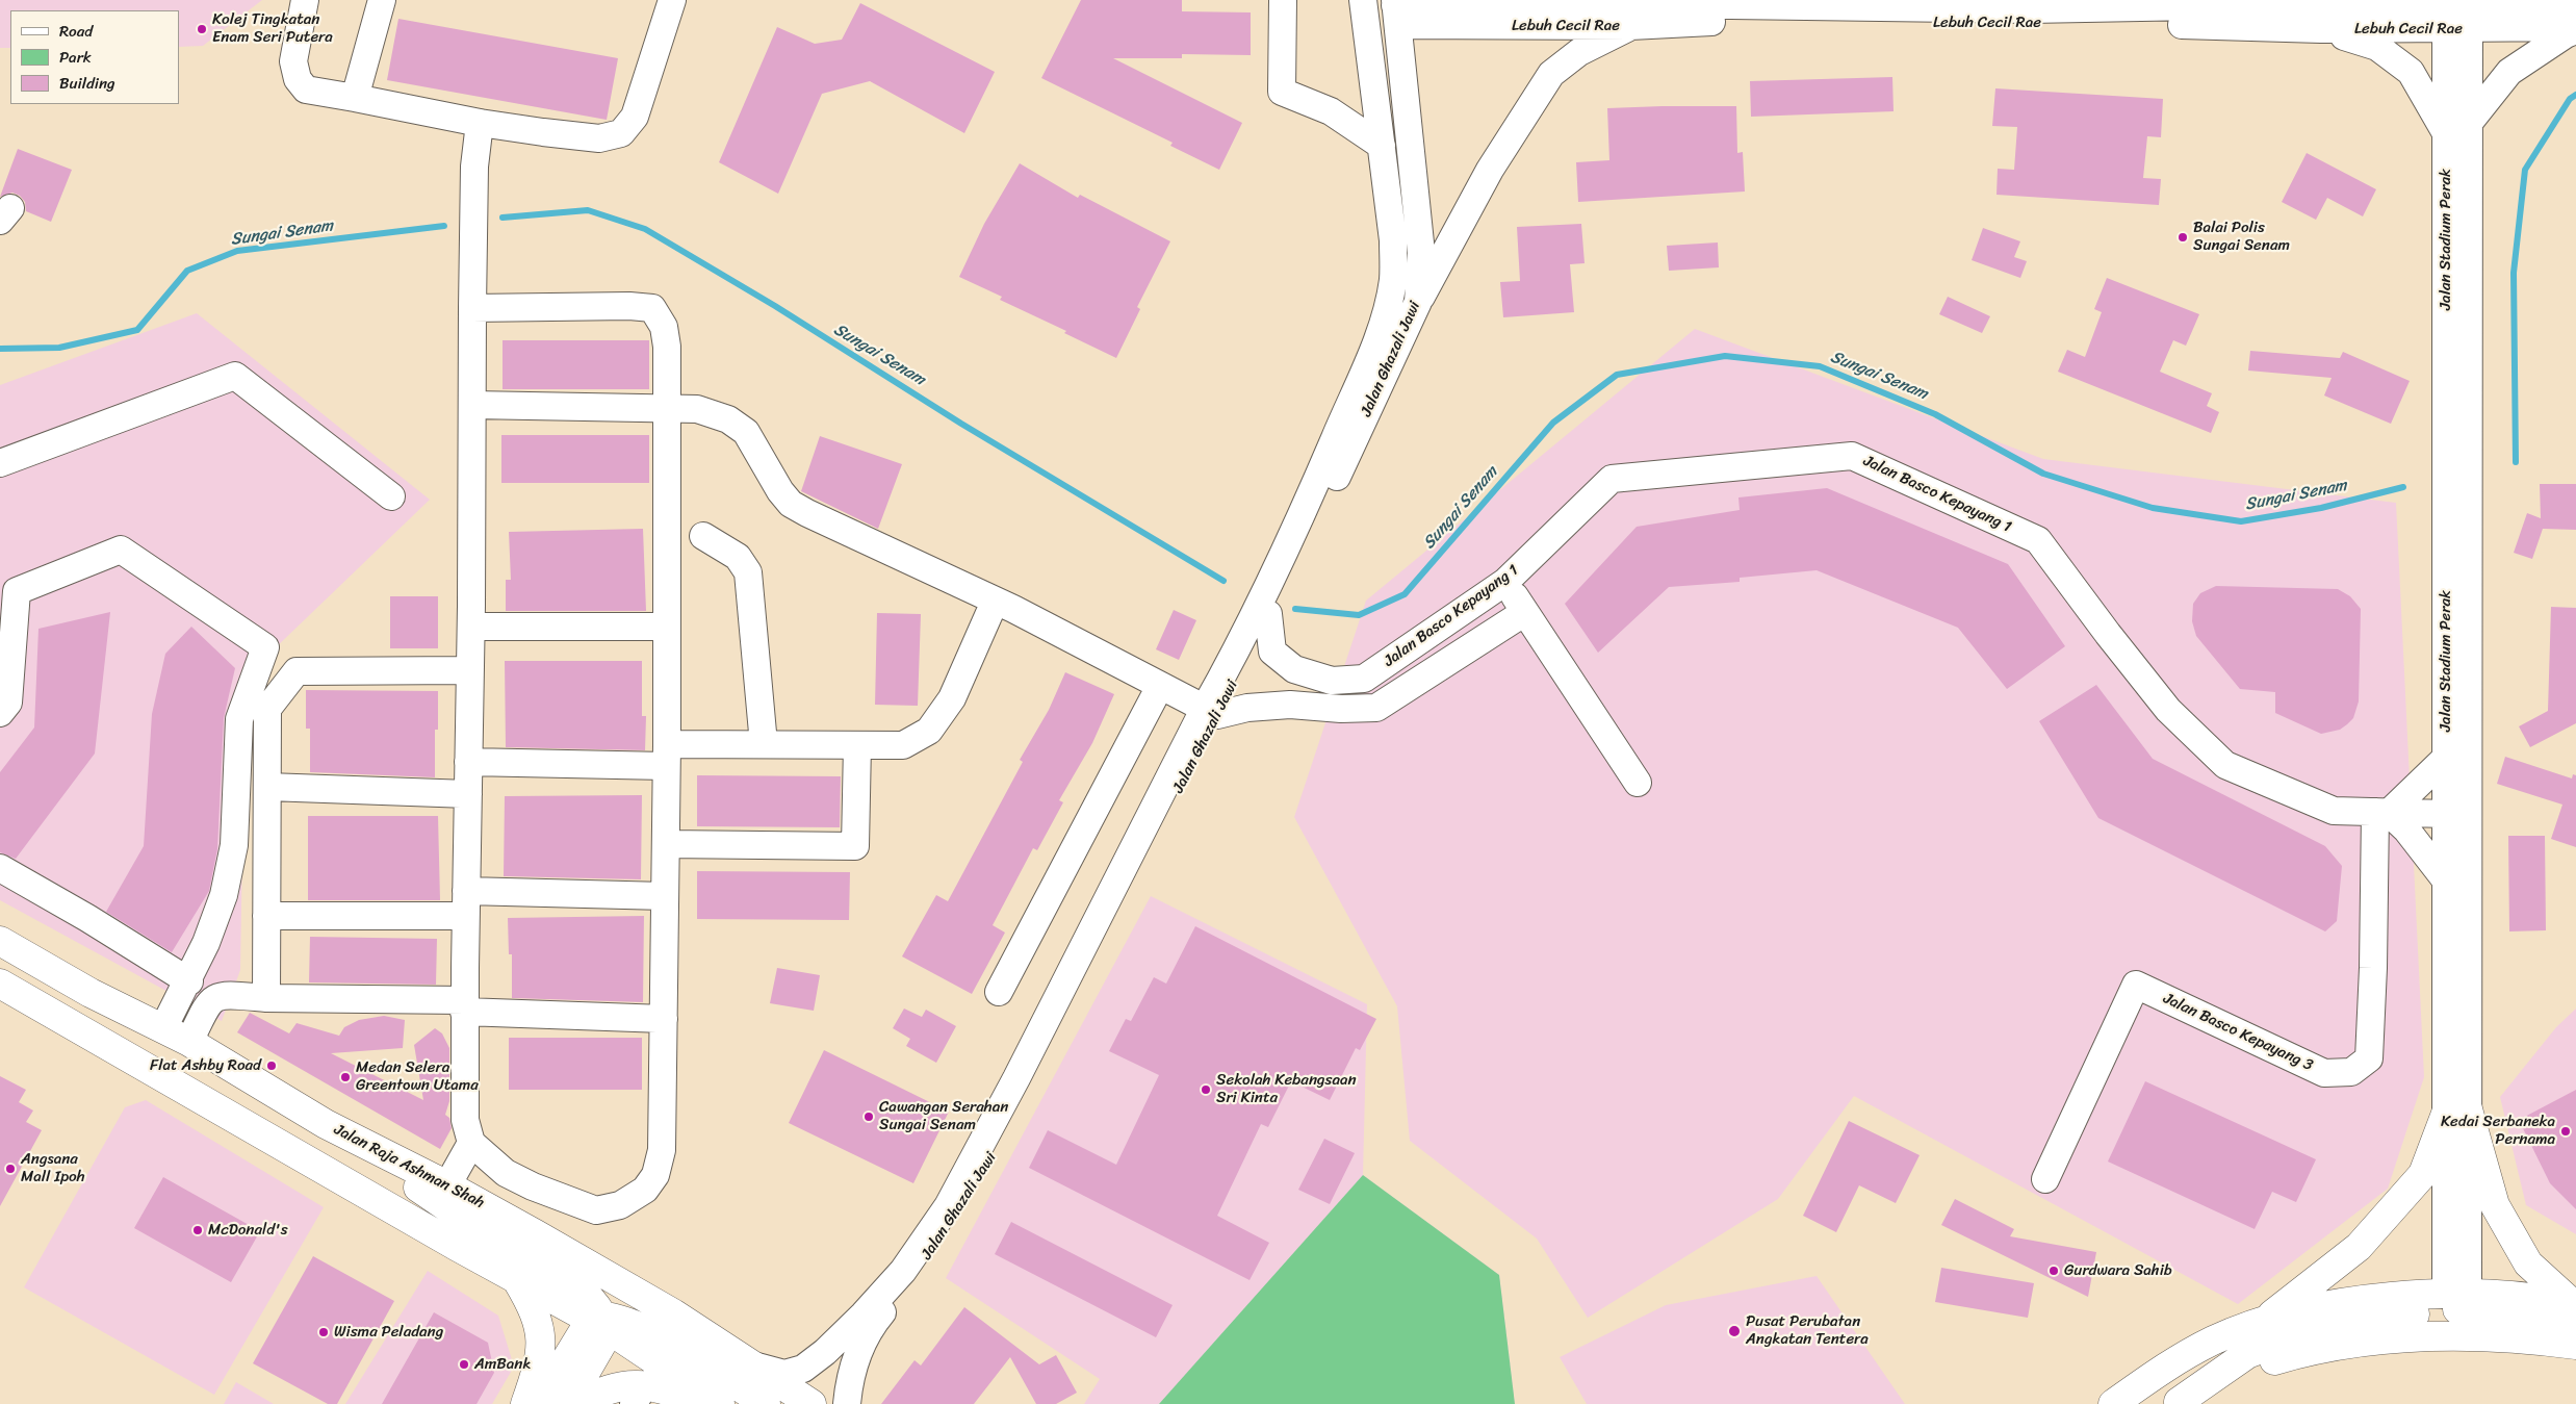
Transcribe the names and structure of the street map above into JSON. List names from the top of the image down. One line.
{"streets":{"main road":["Jalan Raja Ashman Shah"],"street":["Lebuh Cecil Rae","Jalan Stadium Perak","Jalan Ghazali Jawi","Jalan Basco Kepayang 1","Jalan Basco Kepayang 3"]},"crossings":[["Lebuh Cecil Rae","Jalan Stadium Perak"],["Lebuh Cecil Rae","Jalan Ghazali Jawi"],["Jalan Stadium Perak","Jalan Basco Kepayang 1"],["Jalan Ghazali Jawi","Jalan Basco Kepayang 1"],["Jalan Basco Kepayang 1","Jalan Basco Kepayang 3"]],"water":["Sungai Senam"],"places":["Kolej Tingkatan Enam Seri Putera","Balai Polis Sungai Senam","Flat Ashby Road","Medan Selera Greentown Utama","Sekolah Kebangsaan Sri Kinta","Cawangan Serahan Sungai Senam","Kedai Serbaneka Pernama","Angsana Mall Ipoh","McDonald's","Gurdwara Sahib","Pusat Perubatan Angkatan Tentera","Wisma Peladang","AmBank"],"legend":["Road","Park","Building"]}
